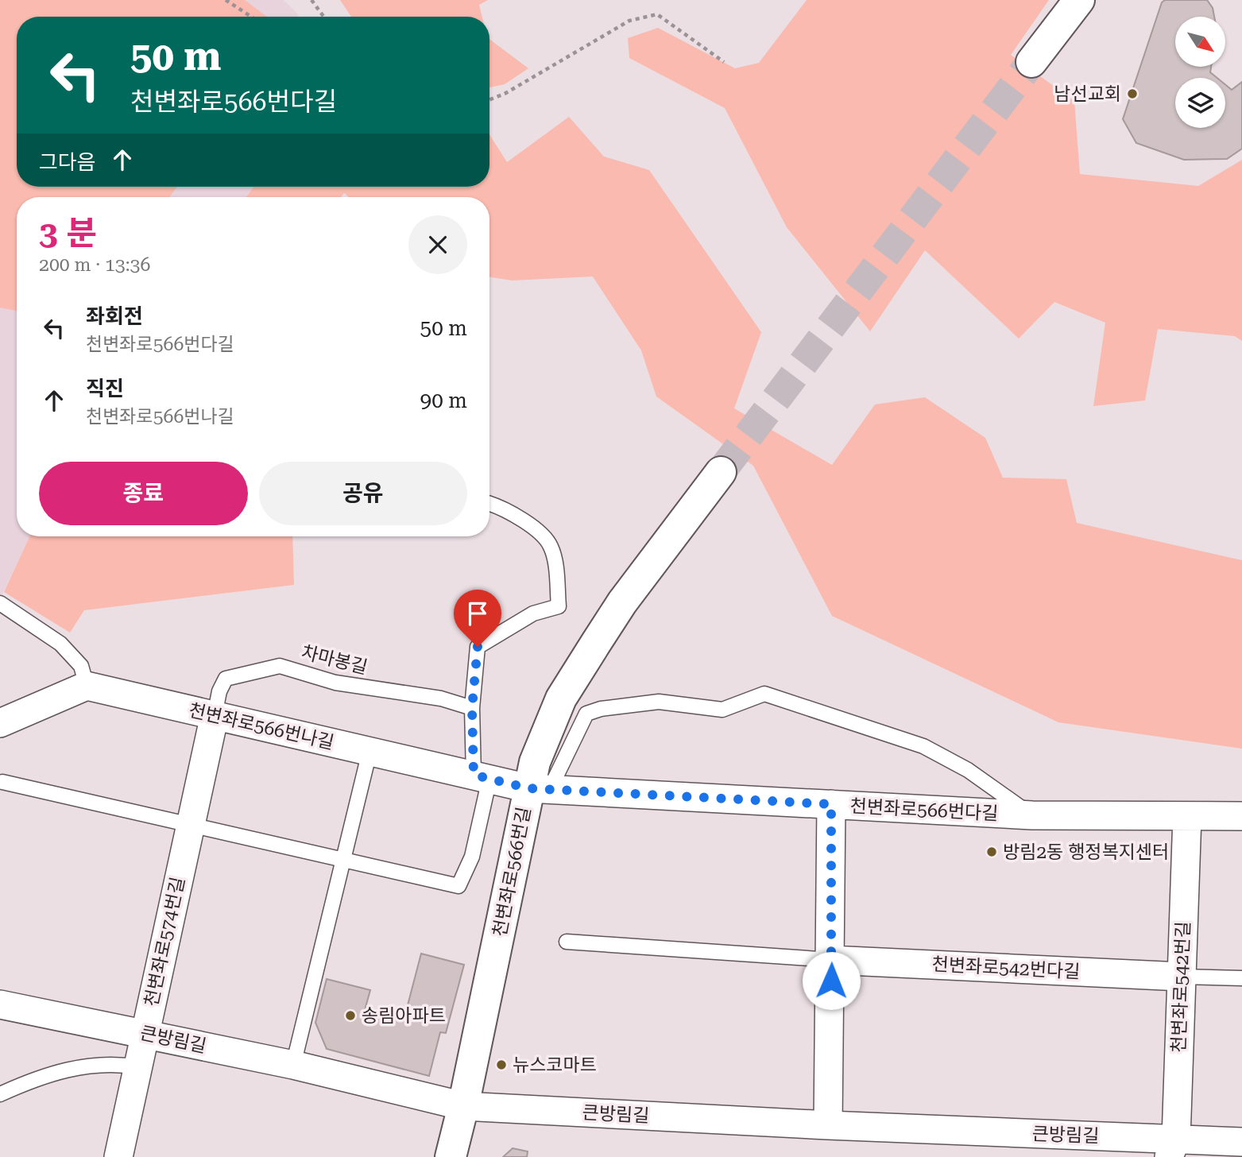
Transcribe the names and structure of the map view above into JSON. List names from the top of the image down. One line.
{"streets":{"street":["천변좌로566번나길","천변좌로566번다길","천변좌로566번길","천변좌로574번길","천변좌로542번다길","천변좌로542번길","큰방림길"],"lane":["차마봉길"]},"crossings":[["차마봉길","천변좌로566번나길"],["차마봉길","천변좌로574번길"],["천변좌로566번나길","천변좌로566번다길"],["천변좌로566번나길","천변좌로566번길"],["천변좌로566번나길","천변좌로574번길"],["천변좌로566번다길","천변좌로566번길"],["천변좌로566번다길","천변좌로542번길"],["천변좌로566번길","큰방림길"],["천변좌로574번길","큰방림길"],["천변좌로542번다길","천변좌로542번길"],["천변좌로542번길","큰방림길"]],"places":["남선교회","방림2동 행정복지센터","송림아파트","뉴스코마트"],"north":"bottom right","page":{"turn":["50 m","천변좌로566번다길"],"then":"그다음","heading":["3 분","200 m · 13:36"],"list":[{"name":"좌회전","note":"천변좌로566번다길","value":"50 m"},{"name":"직진","note":"천변좌로566번나길","value":"90 m"}],"buttons":["종료","공유"]}}
